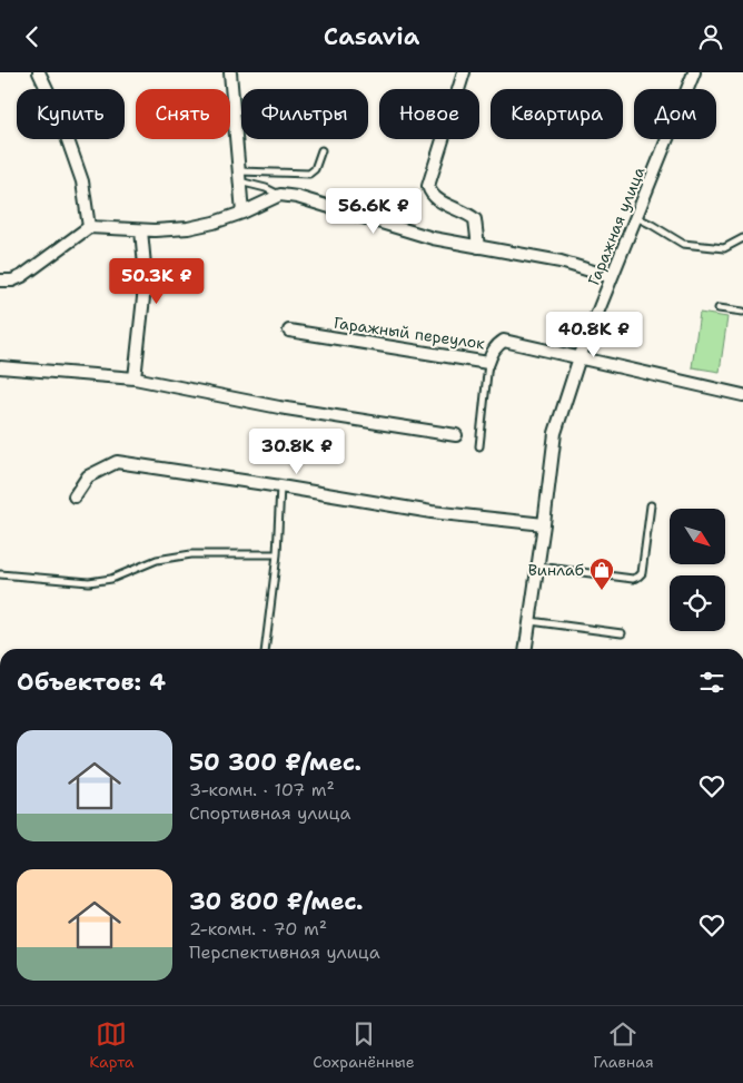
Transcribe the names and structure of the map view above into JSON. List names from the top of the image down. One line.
{"streets":{"street":["Гаражная улица","Гаражный переулок"]},"crossings":[["Гаражная улица","Гаражный переулок"]],"places":{"shop":["Винлаб"]},"north":"bottom right","page":{"header":"Casavia","chip":["Купить","Снять","Фильтры","Новое","Квартира","Дом"],"price":["56.6K ₽","50.3K ₽","40.8K ₽","30.8K ₽"],"heading":"Объектов: 4","list":[{"name":"50 300 ₽/мес.","note":"3-комн. · 107 m² · Спортивная улица"},{"name":"30 800 ₽/мес.","note":"2-комн. · 70 m² · Перспективная улица"}],"tabs":["Карта","Сохранённые","Главная"]}}
